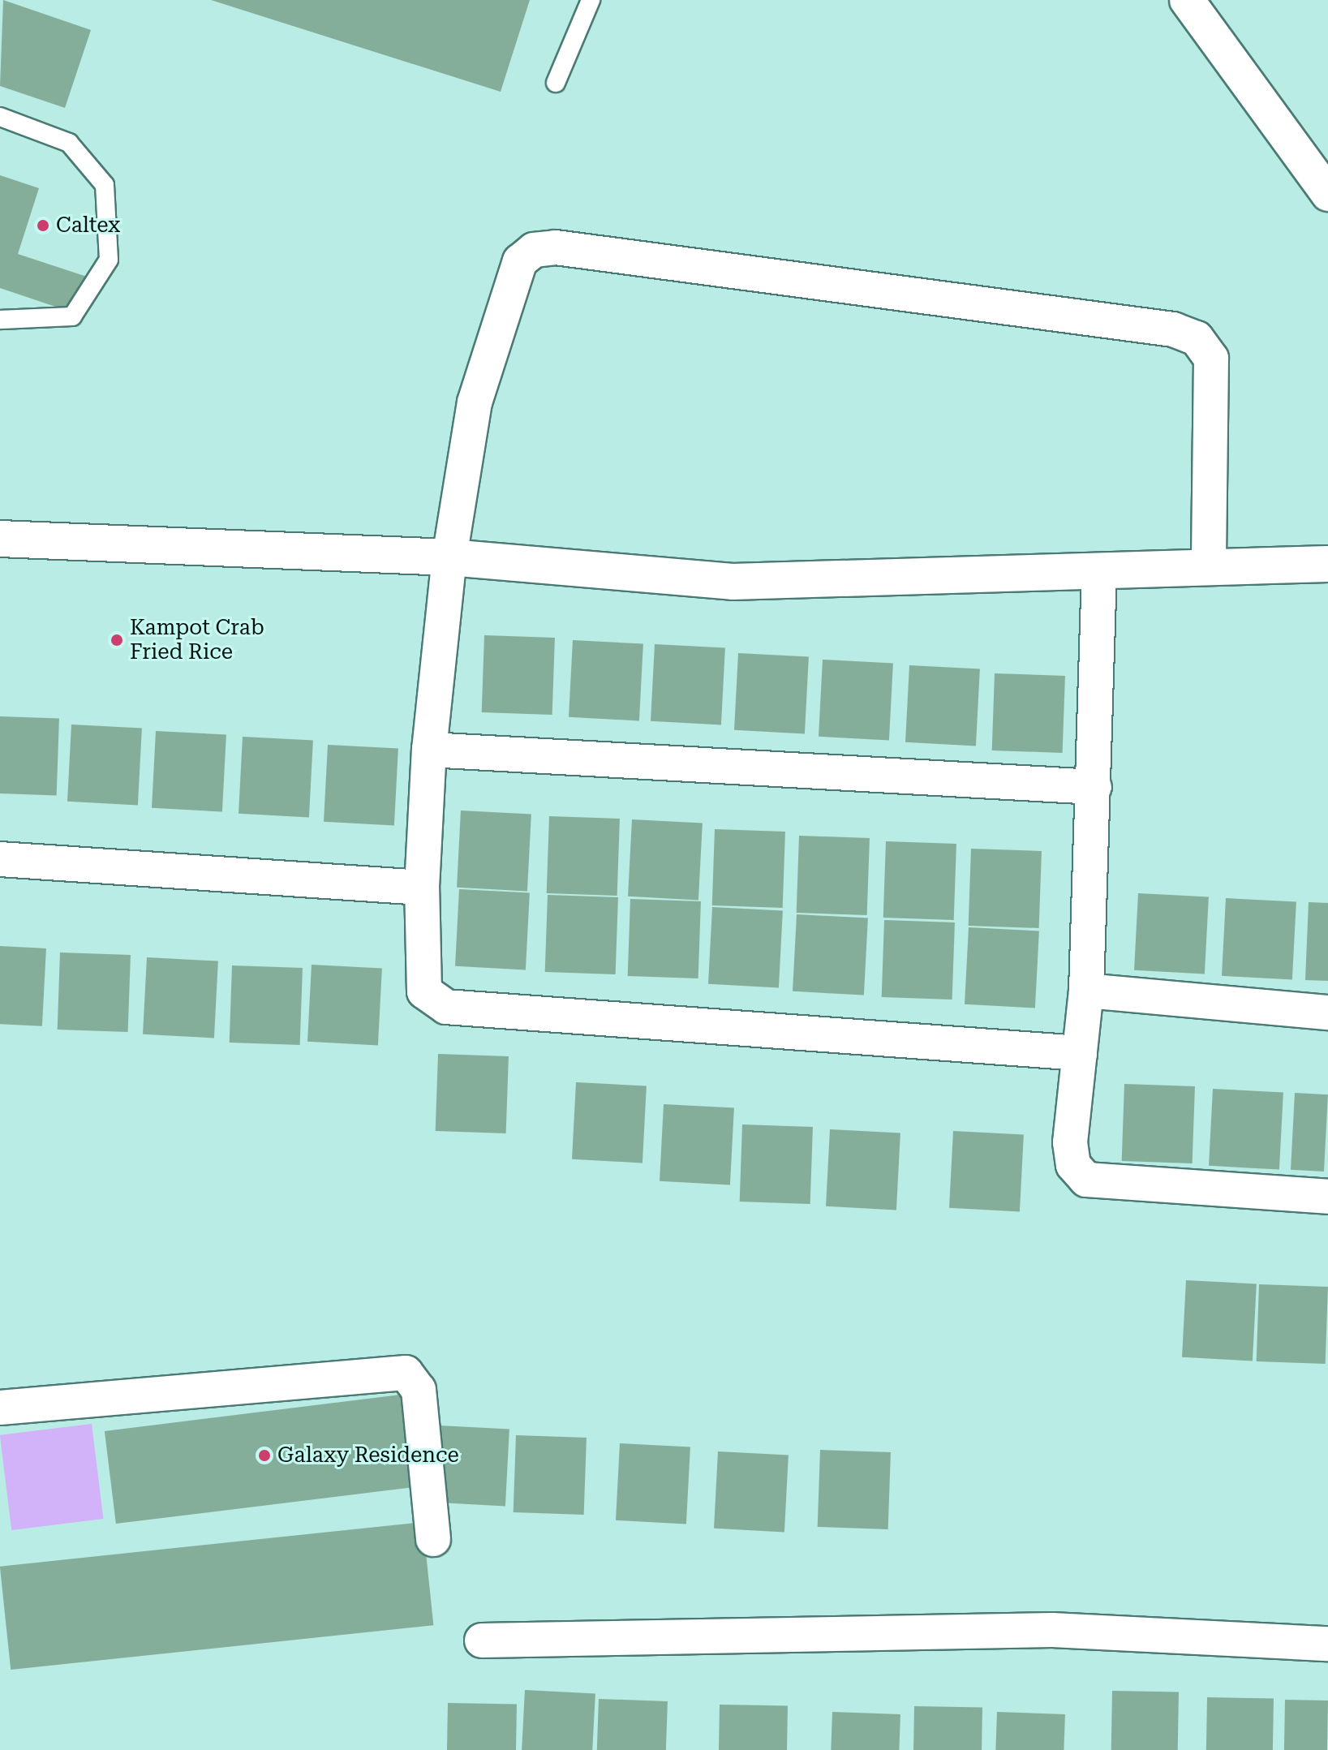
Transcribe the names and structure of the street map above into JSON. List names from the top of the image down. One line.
{"places":["Caltex","Kampot Crab Fried Rice","Galaxy Residence"]}
